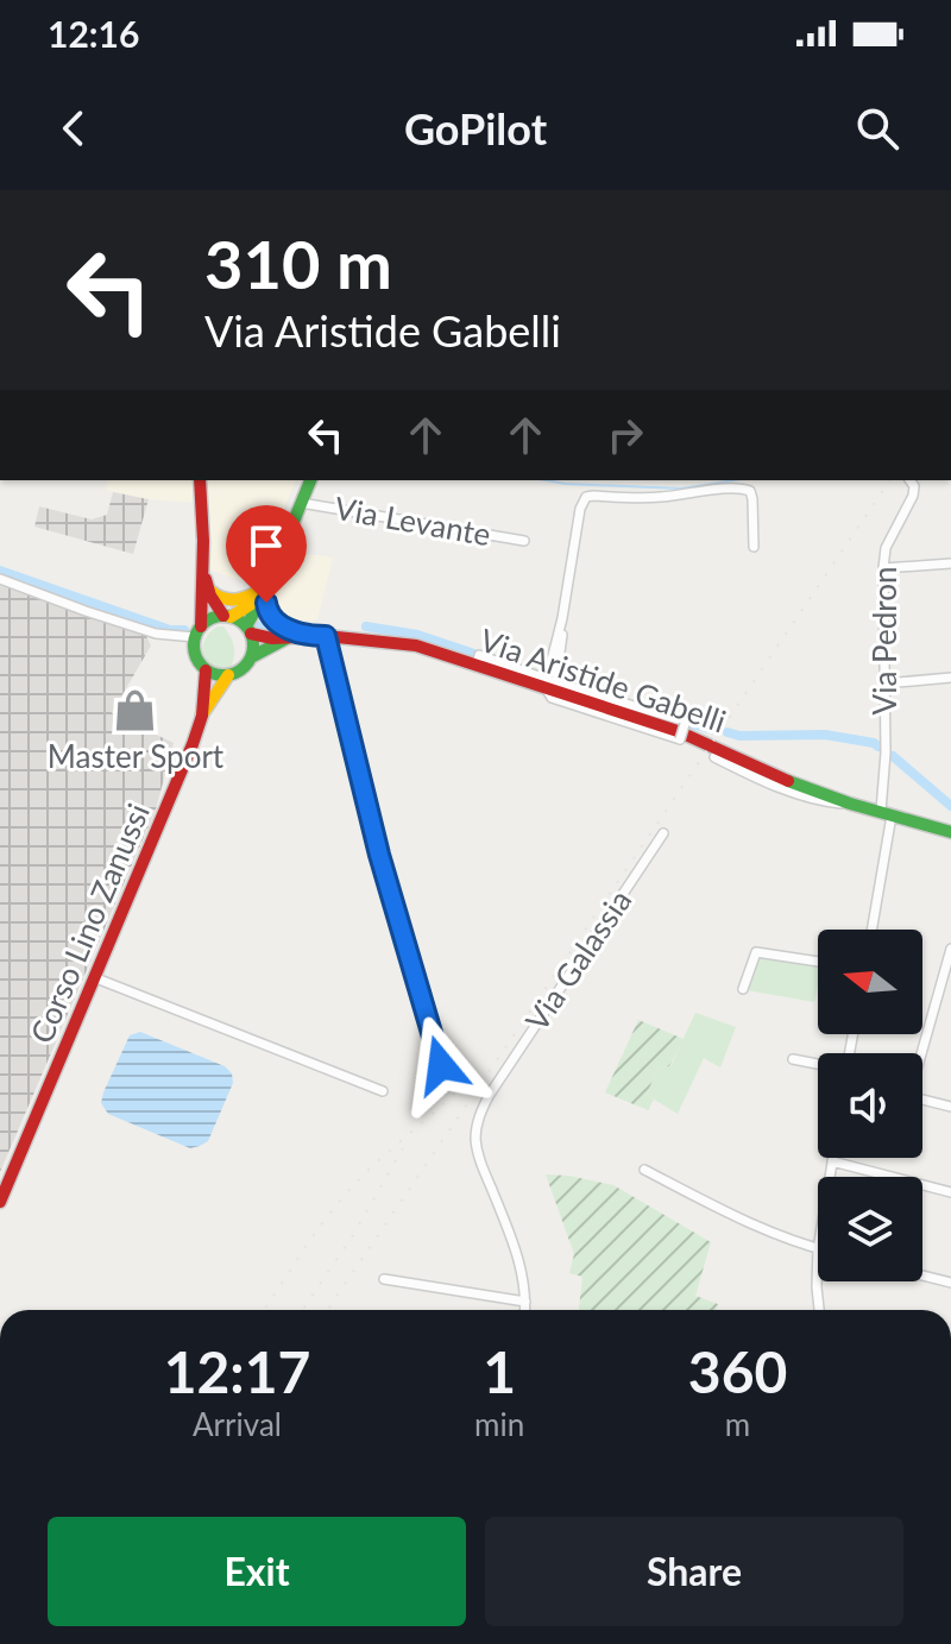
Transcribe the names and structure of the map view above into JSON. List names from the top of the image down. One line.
{"streets":{"main road":["Via Aristide Gabelli","Corso Lino Zanussi"],"street":["Via Levante","Via Pedron","Via Galassia"]},"crossings":[["Via Pedron","Via Aristide Gabelli"],["Via Aristide Gabelli","Corso Lino Zanussi"]],"places":{"shop":["Master Sport"]},"north":"left","page":{"status":"12:16","header":"GoPilot","turn":["310 m","Via Aristide Gabelli"],"eta":["12:17","Arrival","1","min","360","m"],"buttons":["Exit","Share"]}}
